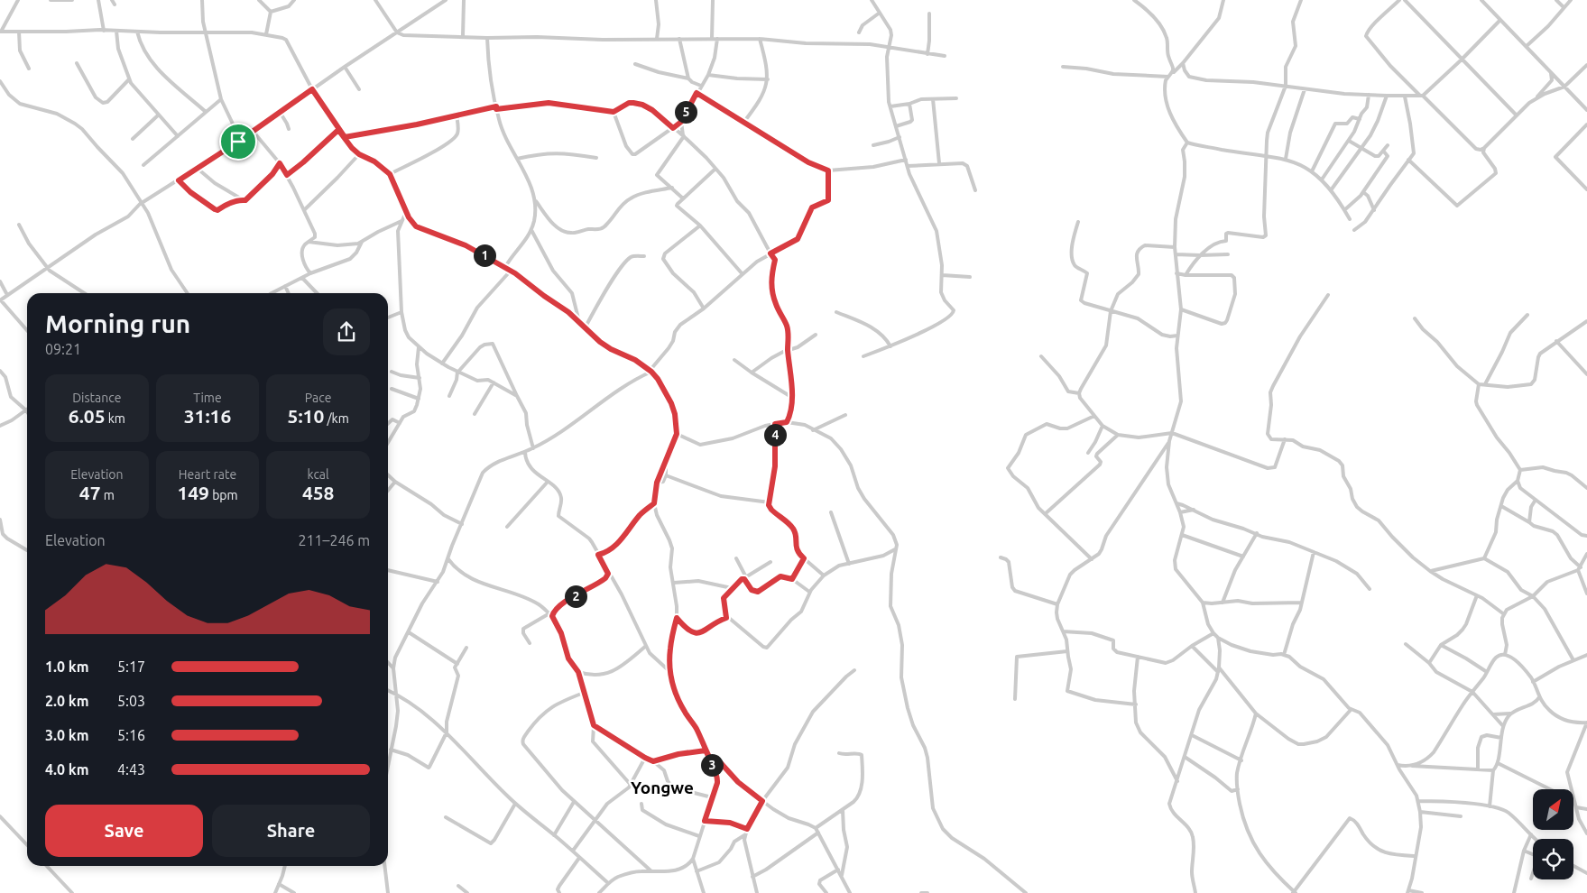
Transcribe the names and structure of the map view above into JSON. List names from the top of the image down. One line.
{"districts":["Yongwe"],"north":"top right","page":{"pins":["5","1","4","2","3"],"heading":["Morning run","09:21"],"stats":[["Distance","6.05 km"],["Time","31:16"],["Pace","5:10 /km"],["Elevation","47 m"],["Heart rate","149 bpm"],["kcal","458"]],"chart":["Elevation","211–246 m"],"list":[{"name":"1.0 km","note":"5:17"},{"name":"2.0 km","note":"5:03"},{"name":"3.0 km","note":"5:16"},{"name":"4.0 km","note":"4:43"}],"buttons":["Save","Share"]}}
